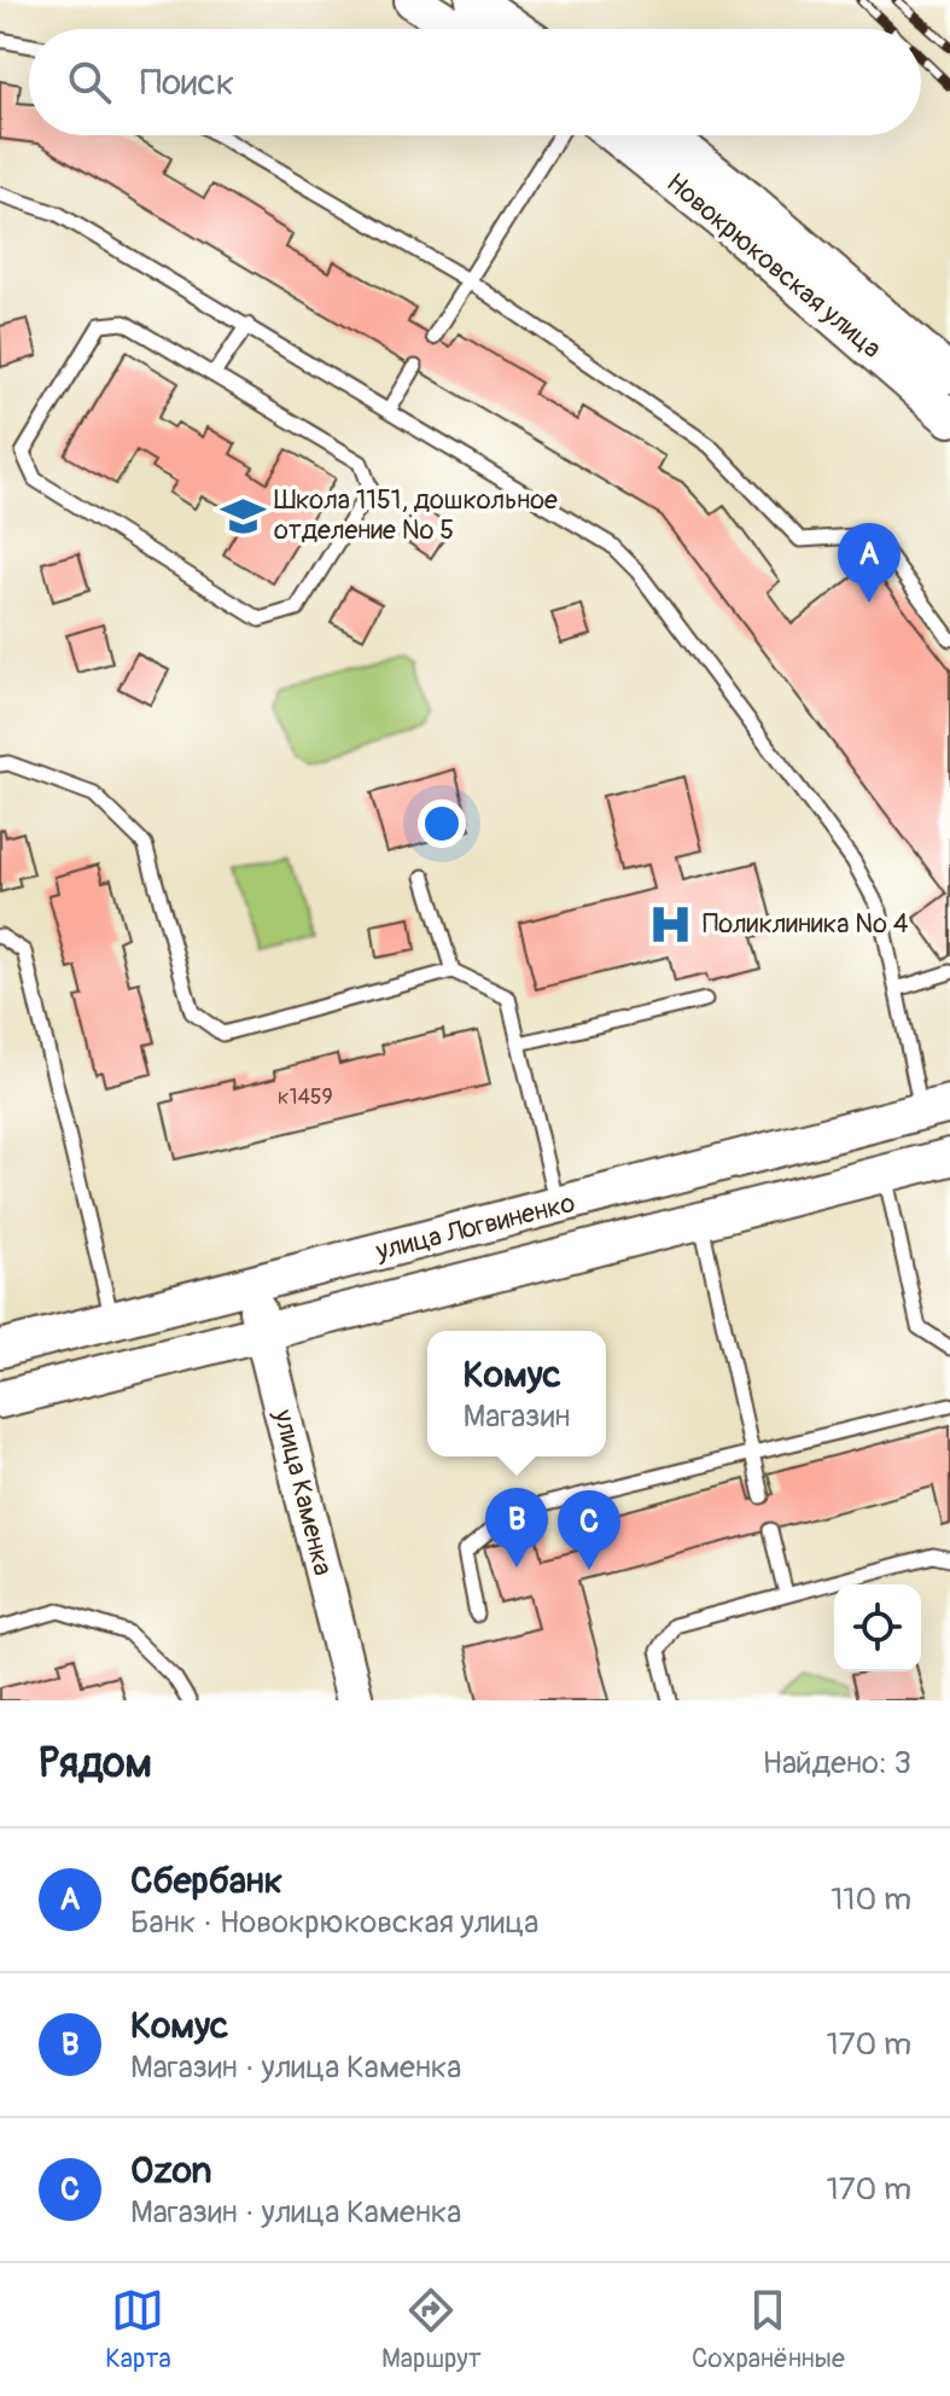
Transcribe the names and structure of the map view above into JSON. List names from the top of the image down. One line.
{"streets":{"main road":["Новокрюковская улица","улица Логвиненко","улица Каменка"]},"crossings":[["улица Логвиненко","улица Каменка"]],"places":{"school or university":["Школа 1151, дошкольное отделение № 5"],"hospital":["Поликлиника № 4"]},"house_numbers":["к1459"],"page":{"search":"Поиск","pins":["A","B","C"],"popup":["Комус","Магазин"],"heading":["Рядом","Найдено: 3"],"list":[{"mark":"A","name":"Сбербанк","note":"Банк · Новокрюковская улица","value":"110 m"},{"mark":"B","name":"Комус","note":"Магазин · улица Каменка","value":"170 m"},{"mark":"C","name":"Ozon","note":"Магазин · улица Каменка","value":"170 m"}],"nav":["Карта","Маршрут","Сохранённые"]}}
